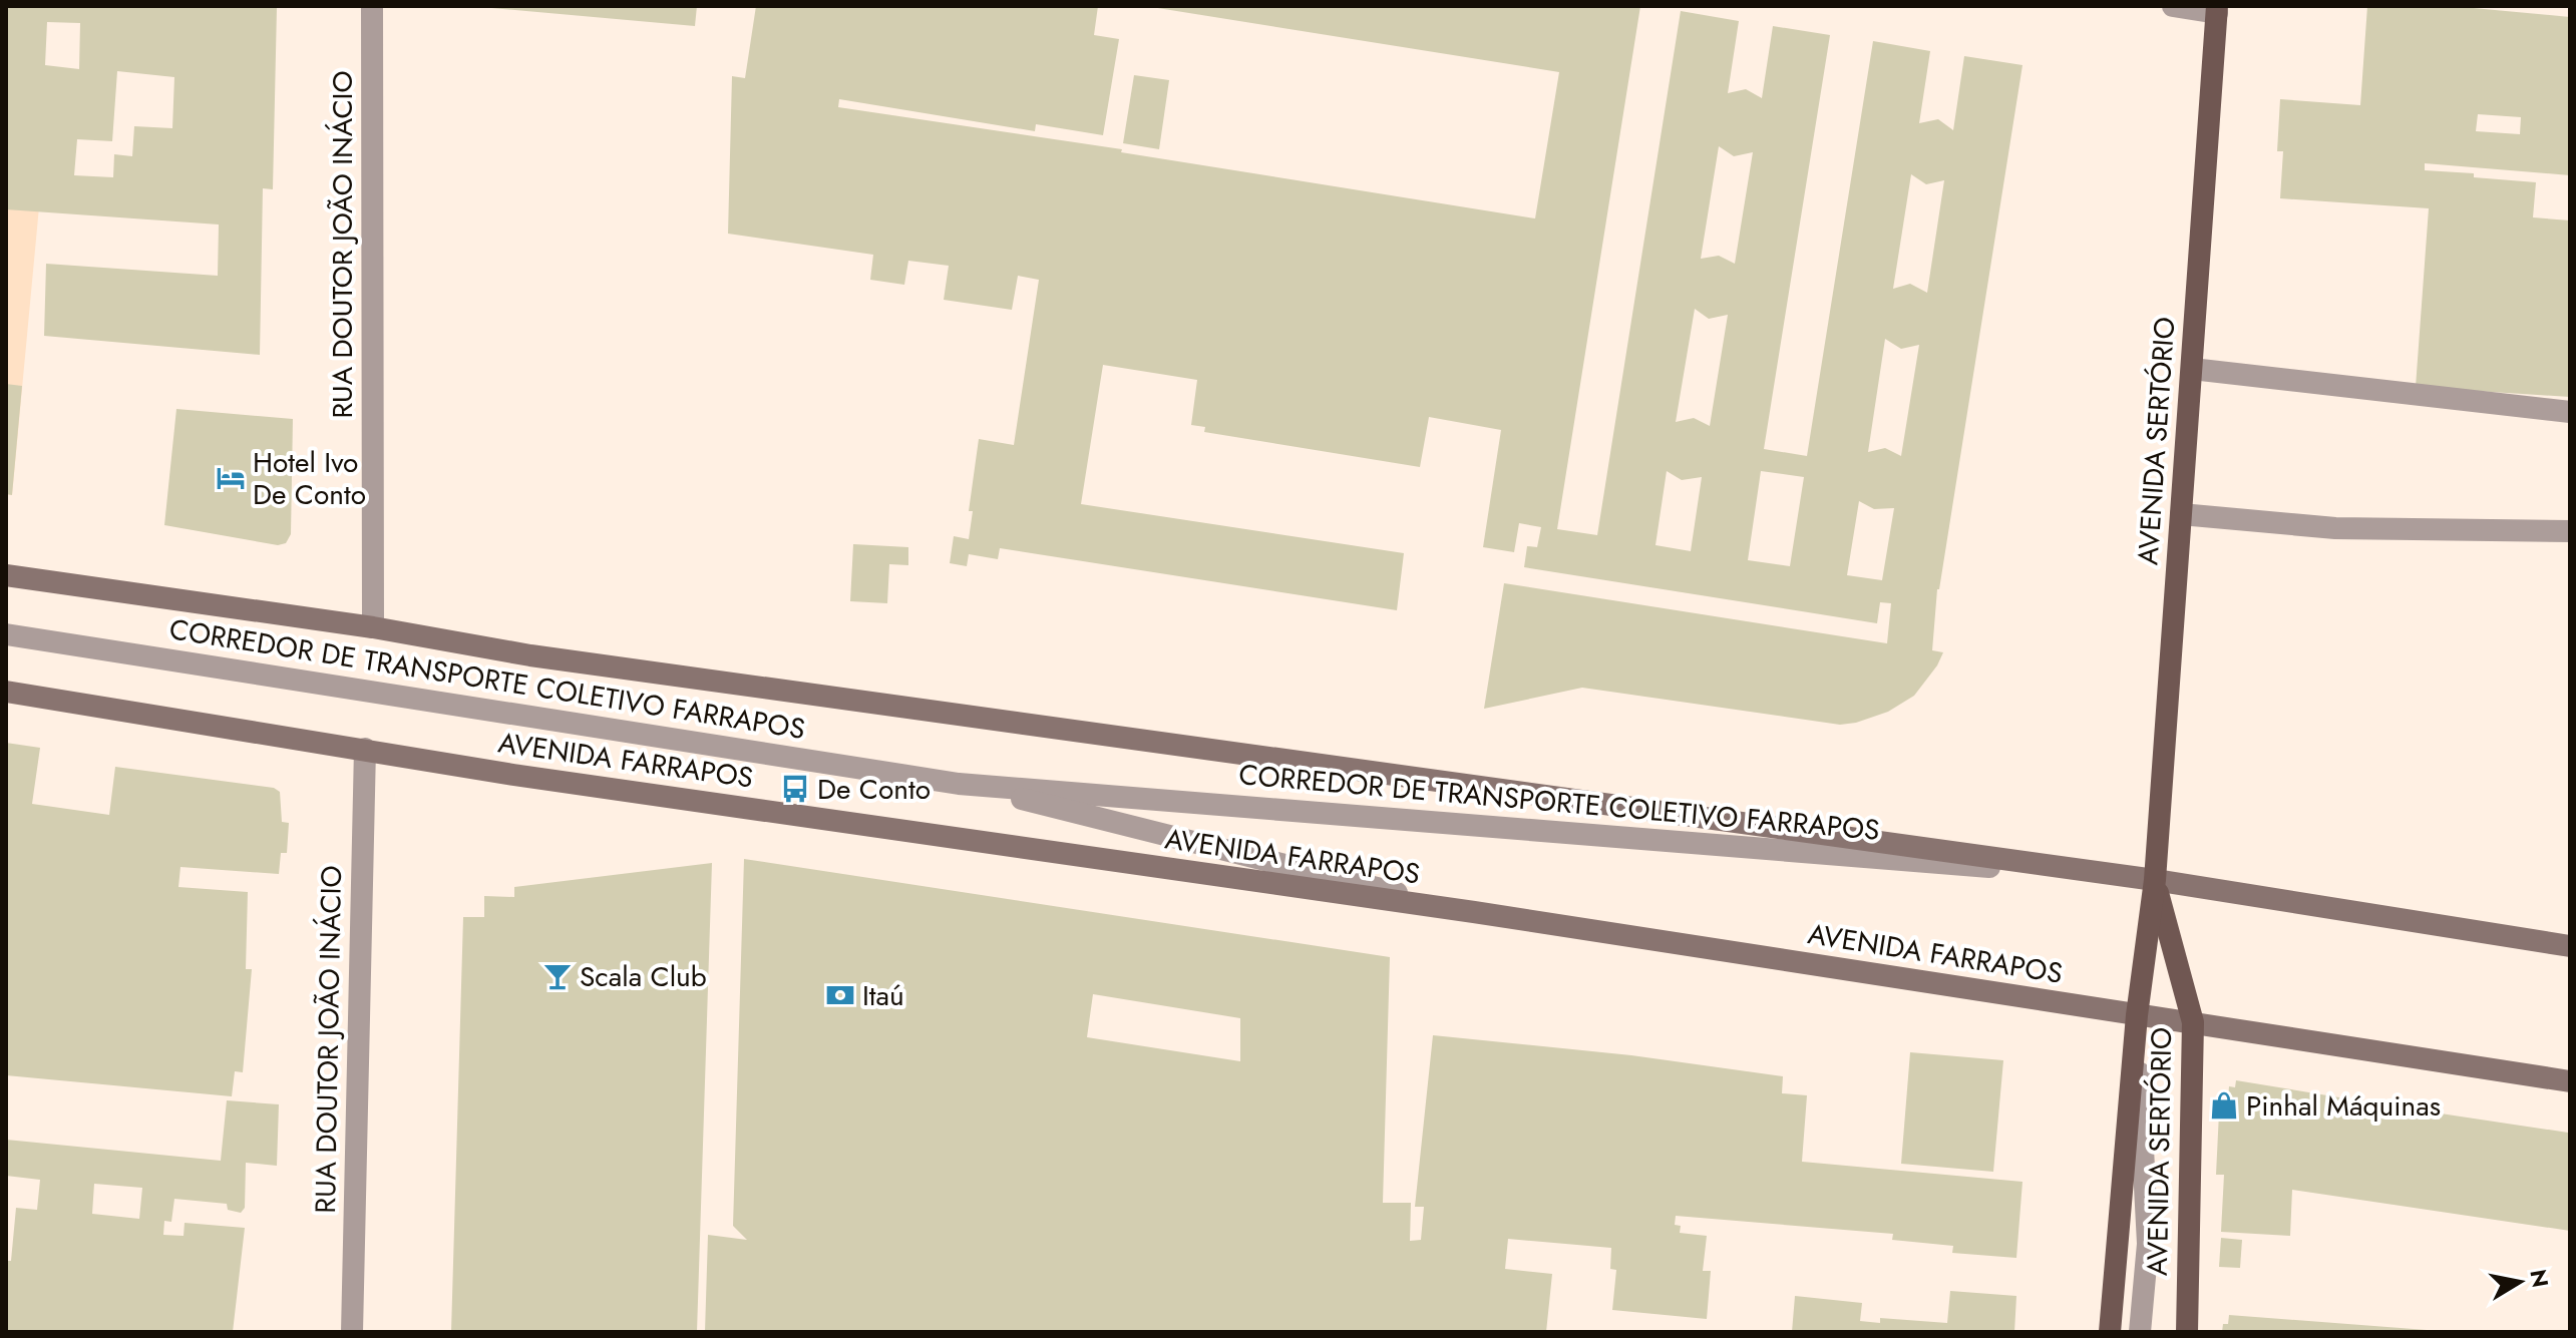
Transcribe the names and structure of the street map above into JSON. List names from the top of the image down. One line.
{"streets":{"main road":["AVENIDA SERTÓRIO","AVENIDA FARRAPOS"],"street":["RUA DOUTOR JOÃO INÁCIO","CORREDOR DE TRANSPORTE COLETIVO FARRAPOS"]},"crossings":[["RUA DOUTOR JOÃO INÁCIO","AVENIDA FARRAPOS"],["AVENIDA SERTÓRIO","CORREDOR DE TRANSPORTE COLETIVO FARRAPOS"],["AVENIDA SERTÓRIO","AVENIDA FARRAPOS"],["CORREDOR DE TRANSPORTE COLETIVO FARRAPOS","AVENIDA FARRAPOS"]],"places":{"hotel":["Hotel Ivo De Conto"],"bus stop":["De Conto"],"bar":["Scala Club"],"bank":["Itaú"],"shop":["Pinhal Máquinas"]},"north":"right"}
